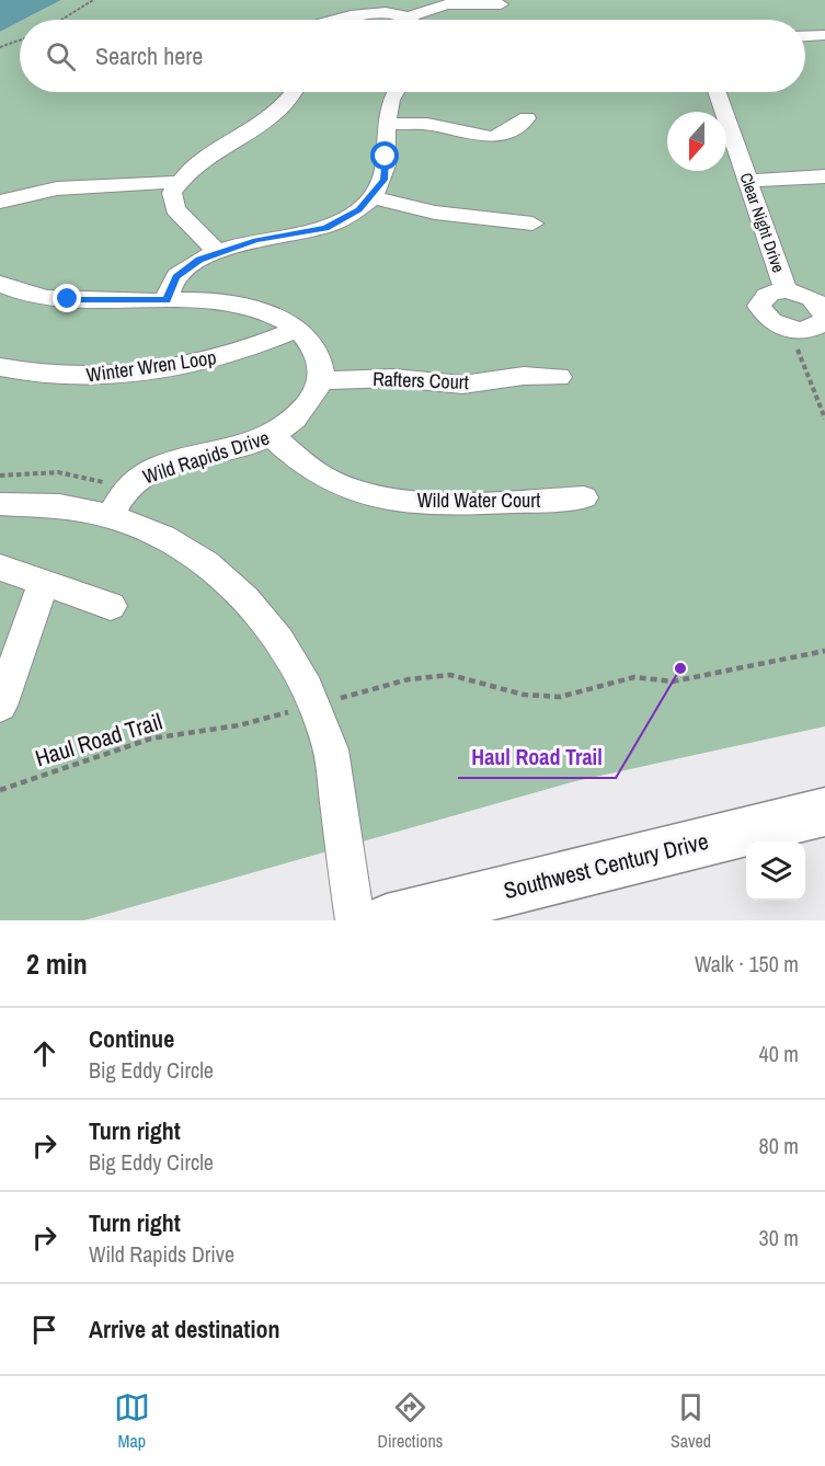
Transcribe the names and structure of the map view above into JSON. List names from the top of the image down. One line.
{"streets":{"main road":["Southwest Century Drive"],"street":["Clear Night Drive","Winter Wren Loop","Rafters Court","Wild Rapids Drive","Wild Water Court"],"path":["Haul Road Trail"]},"crossings":[["Rafters Court","Wild Rapids Drive"],["Wild Rapids Drive","Wild Water Court"]],"places":["Haul Road Trail"],"north":"bottom","page":{"search":"Search here","heading":["2 min","Walk · 150 m"],"list":[["Continue","Big Eddy Circle","40 m"],["Turn right","Big Eddy Circle","80 m"],["Turn right","Wild Rapids Drive","30 m"],"Arrive at destination"],"nav":["Map","Directions","Saved"]}}
